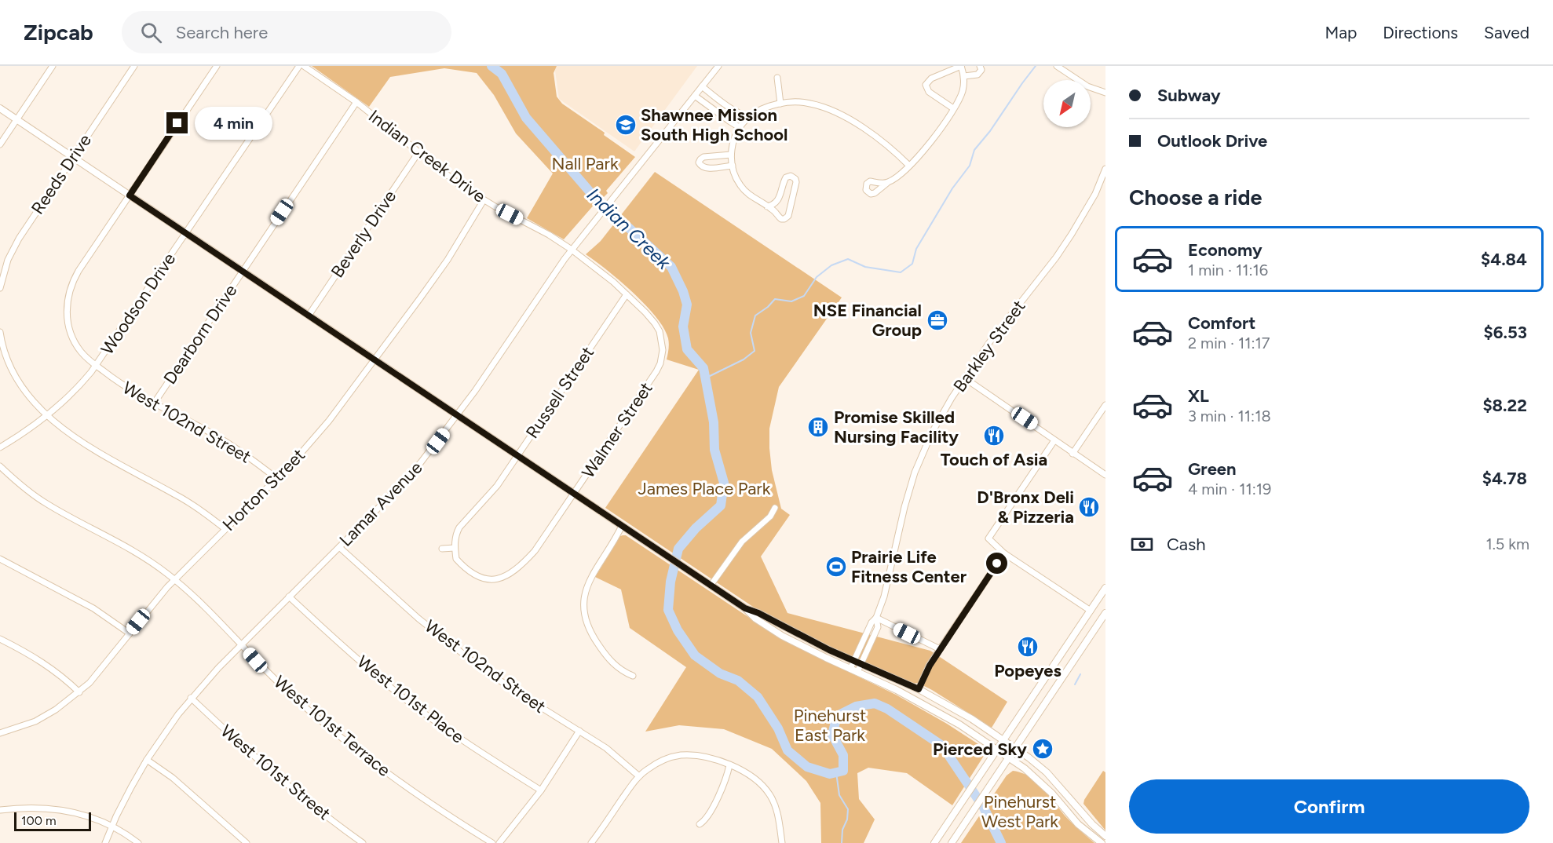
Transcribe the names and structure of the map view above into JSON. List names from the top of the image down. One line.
{"streets":{"street":["Indian Creek Drive","Reeds Drive","Beverly Drive","Woodson Drive","Dearborn Drive","Barkley Street","Russell Street","West 102nd Street","Walmer Street","Horton Street","Lamar Avenue","West 101st Place","West 101st Terrace","West 101st Street"]},"crossings":[["Indian Creek Drive","Beverly Drive"],["Indian Creek Drive","Dearborn Drive"],["Indian Creek Drive","Russell Street"],["Indian Creek Drive","Walmer Street"],["Indian Creek Drive","Horton Street"],["Indian Creek Drive","Lamar Avenue"],["Woodson Drive","West 102nd Street"],["Dearborn Drive","West 102nd Street"],["Russell Street","Walmer Street"],["West 102nd Street","Horton Street"],["West 102nd Street","Lamar Avenue"],["Horton Street","West 101st Terrace"],["Lamar Avenue","West 101st Place"],["Lamar Avenue","West 101st Terrace"],["Lamar Avenue","West 101st Street"]],"water":["Indian Creek"],"parks":["Nall Park","James Place Park","Pinehurst East Park","Pinehurst West Park"],"places":{"school or university":["Shawnee Mission South High School"],"office":["NSE Financial Group"],"building":["Promise Skilled Nursing Facility"],"restaurant":["Touch of Asia","D'Bronx Deli & Pizzeria","Popeyes"],"sports":["Prairie Life Fitness Center"],"place":["Pierced Sky"]},"scale_bar":"100 m","north":"bottom left","page":{"header":"Zipcab","search":"Search here","nav":["Map","Directions","Saved"],"banner":["Subway","Outlook Drive"],"bubble":"4 min","heading":"Choose a ride","list":[{"name":"Economy","note":"1 min · 11:16","value":"$4.84"},{"name":"Comfort","note":"2 min · 11:17","value":"$6.53"},{"name":"XL","note":"3 min · 11:18","value":"$8.22"},{"name":"Green","note":"4 min · 11:19","value":"$4.78"}],"pay":["Cash","1.5 km"],"buttons":"Confirm","scale":"100 m"}}
